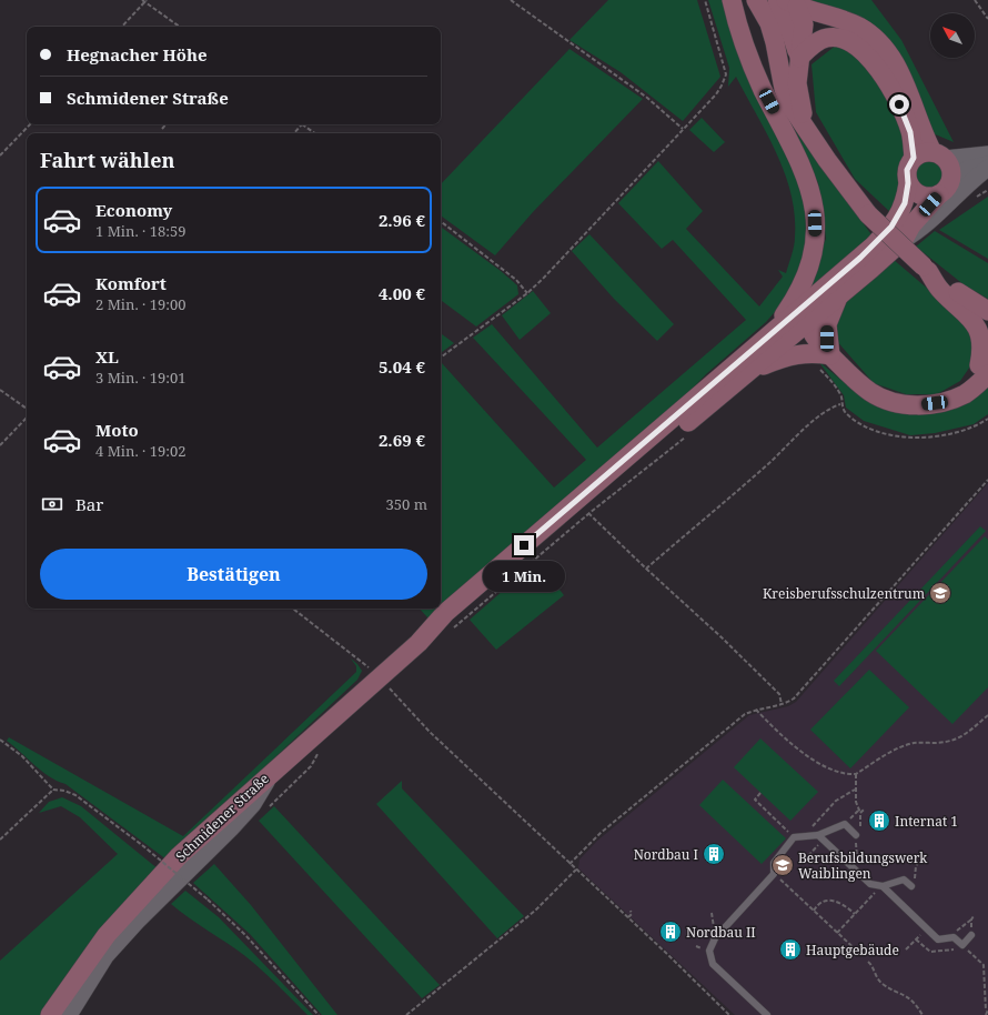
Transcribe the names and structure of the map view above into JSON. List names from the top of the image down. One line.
{"streets":{"main road":["Schmidener Straße"]},"places":{"school or university":["Kreisberufsschulzentrum","Berufsbildungswerk Waiblingen"],"building":["Internat 1","Nordbau I","Nordbau II","Hauptgebäude"]},"north":"top left","page":{"banner":["Hegnacher Höhe","Schmidener Straße"],"heading":"Fahrt wählen","list":[{"name":"Economy","note":"1 Min. · 18:59","value":"2.96 €"},{"name":"Komfort","note":"2 Min. · 19:00","value":"4.00 €"},{"name":"XL","note":"3 Min. · 19:01","value":"5.04 €"},{"name":"Moto","note":"4 Min. · 19:02","value":"2.69 €"}],"pay":["Bar","350 m"],"buttons":"Bestätigen","bubble":"1 Min."}}
